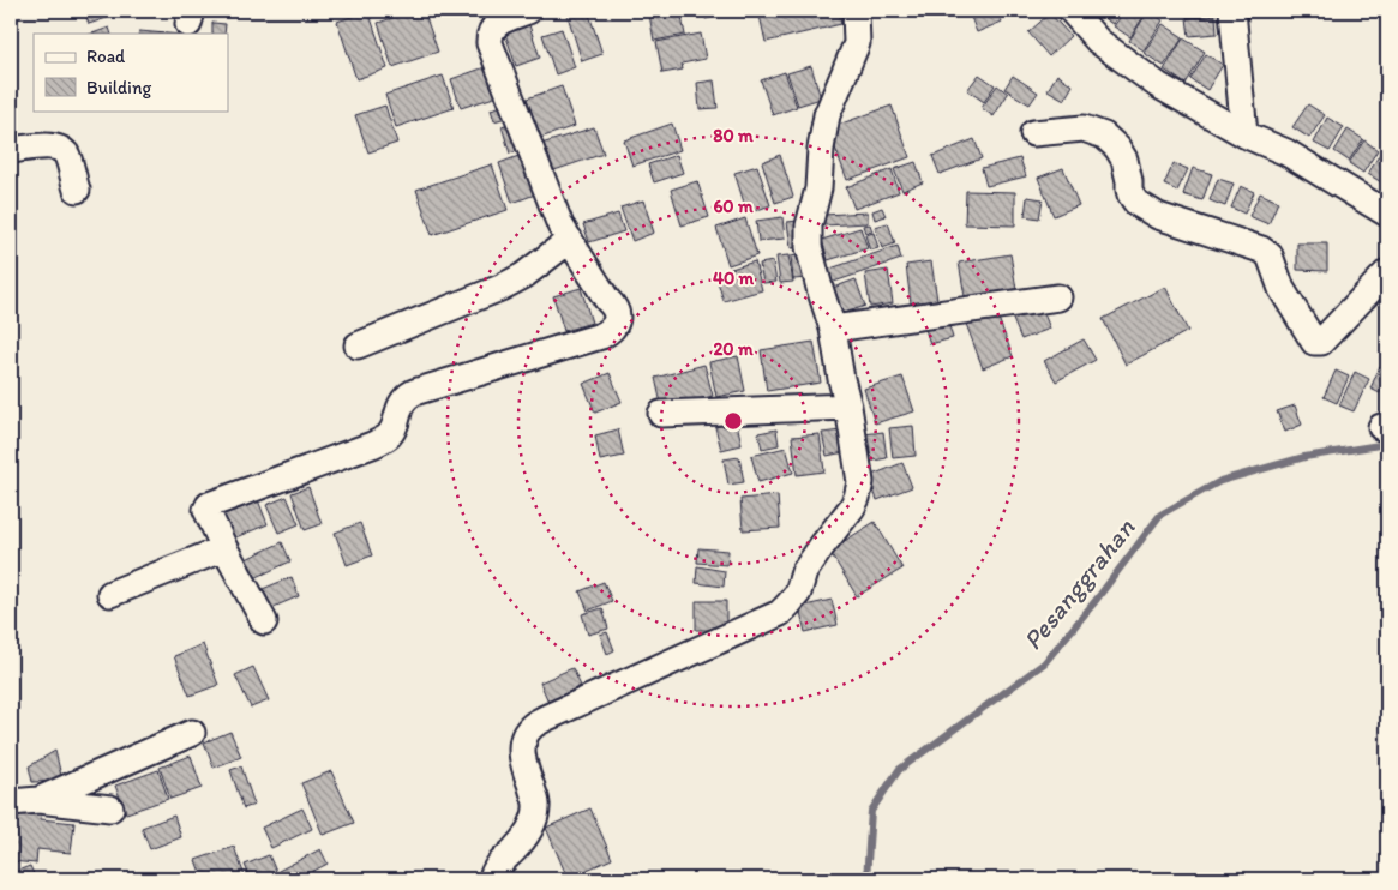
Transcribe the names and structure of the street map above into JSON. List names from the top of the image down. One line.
{"water":["Pesanggrahan"],"legend":["Road","Building"],"rings":["80 m","60 m","40 m","20 m"]}
